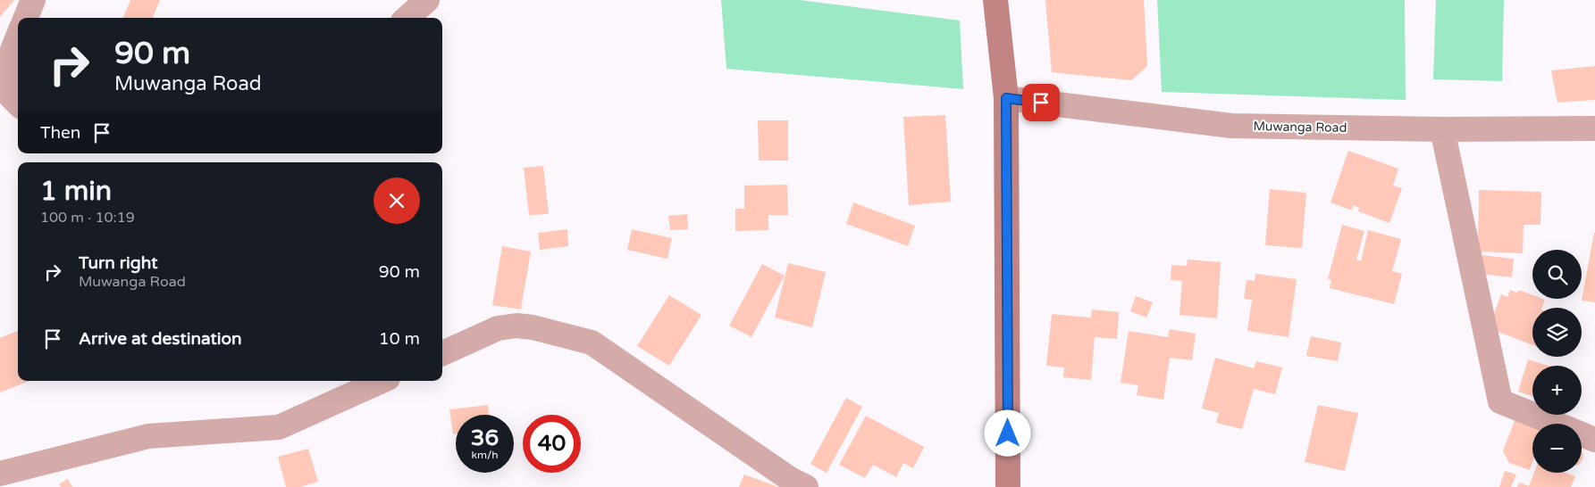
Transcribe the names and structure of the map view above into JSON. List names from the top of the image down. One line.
{"streets":{"street":["Muwanga Road"]},"page":{"turn":["90 m","Muwanga Road"],"then":"Then","heading":["1 min","100 m · 10:19"],"list":[{"name":"Turn right","note":"Muwanga Road","value":"90 m"},{"name":"Arrive at destination","value":"10 m"}],"map_buttons":["+","−"],"speed":"36 km/h","limit":"40"}}
